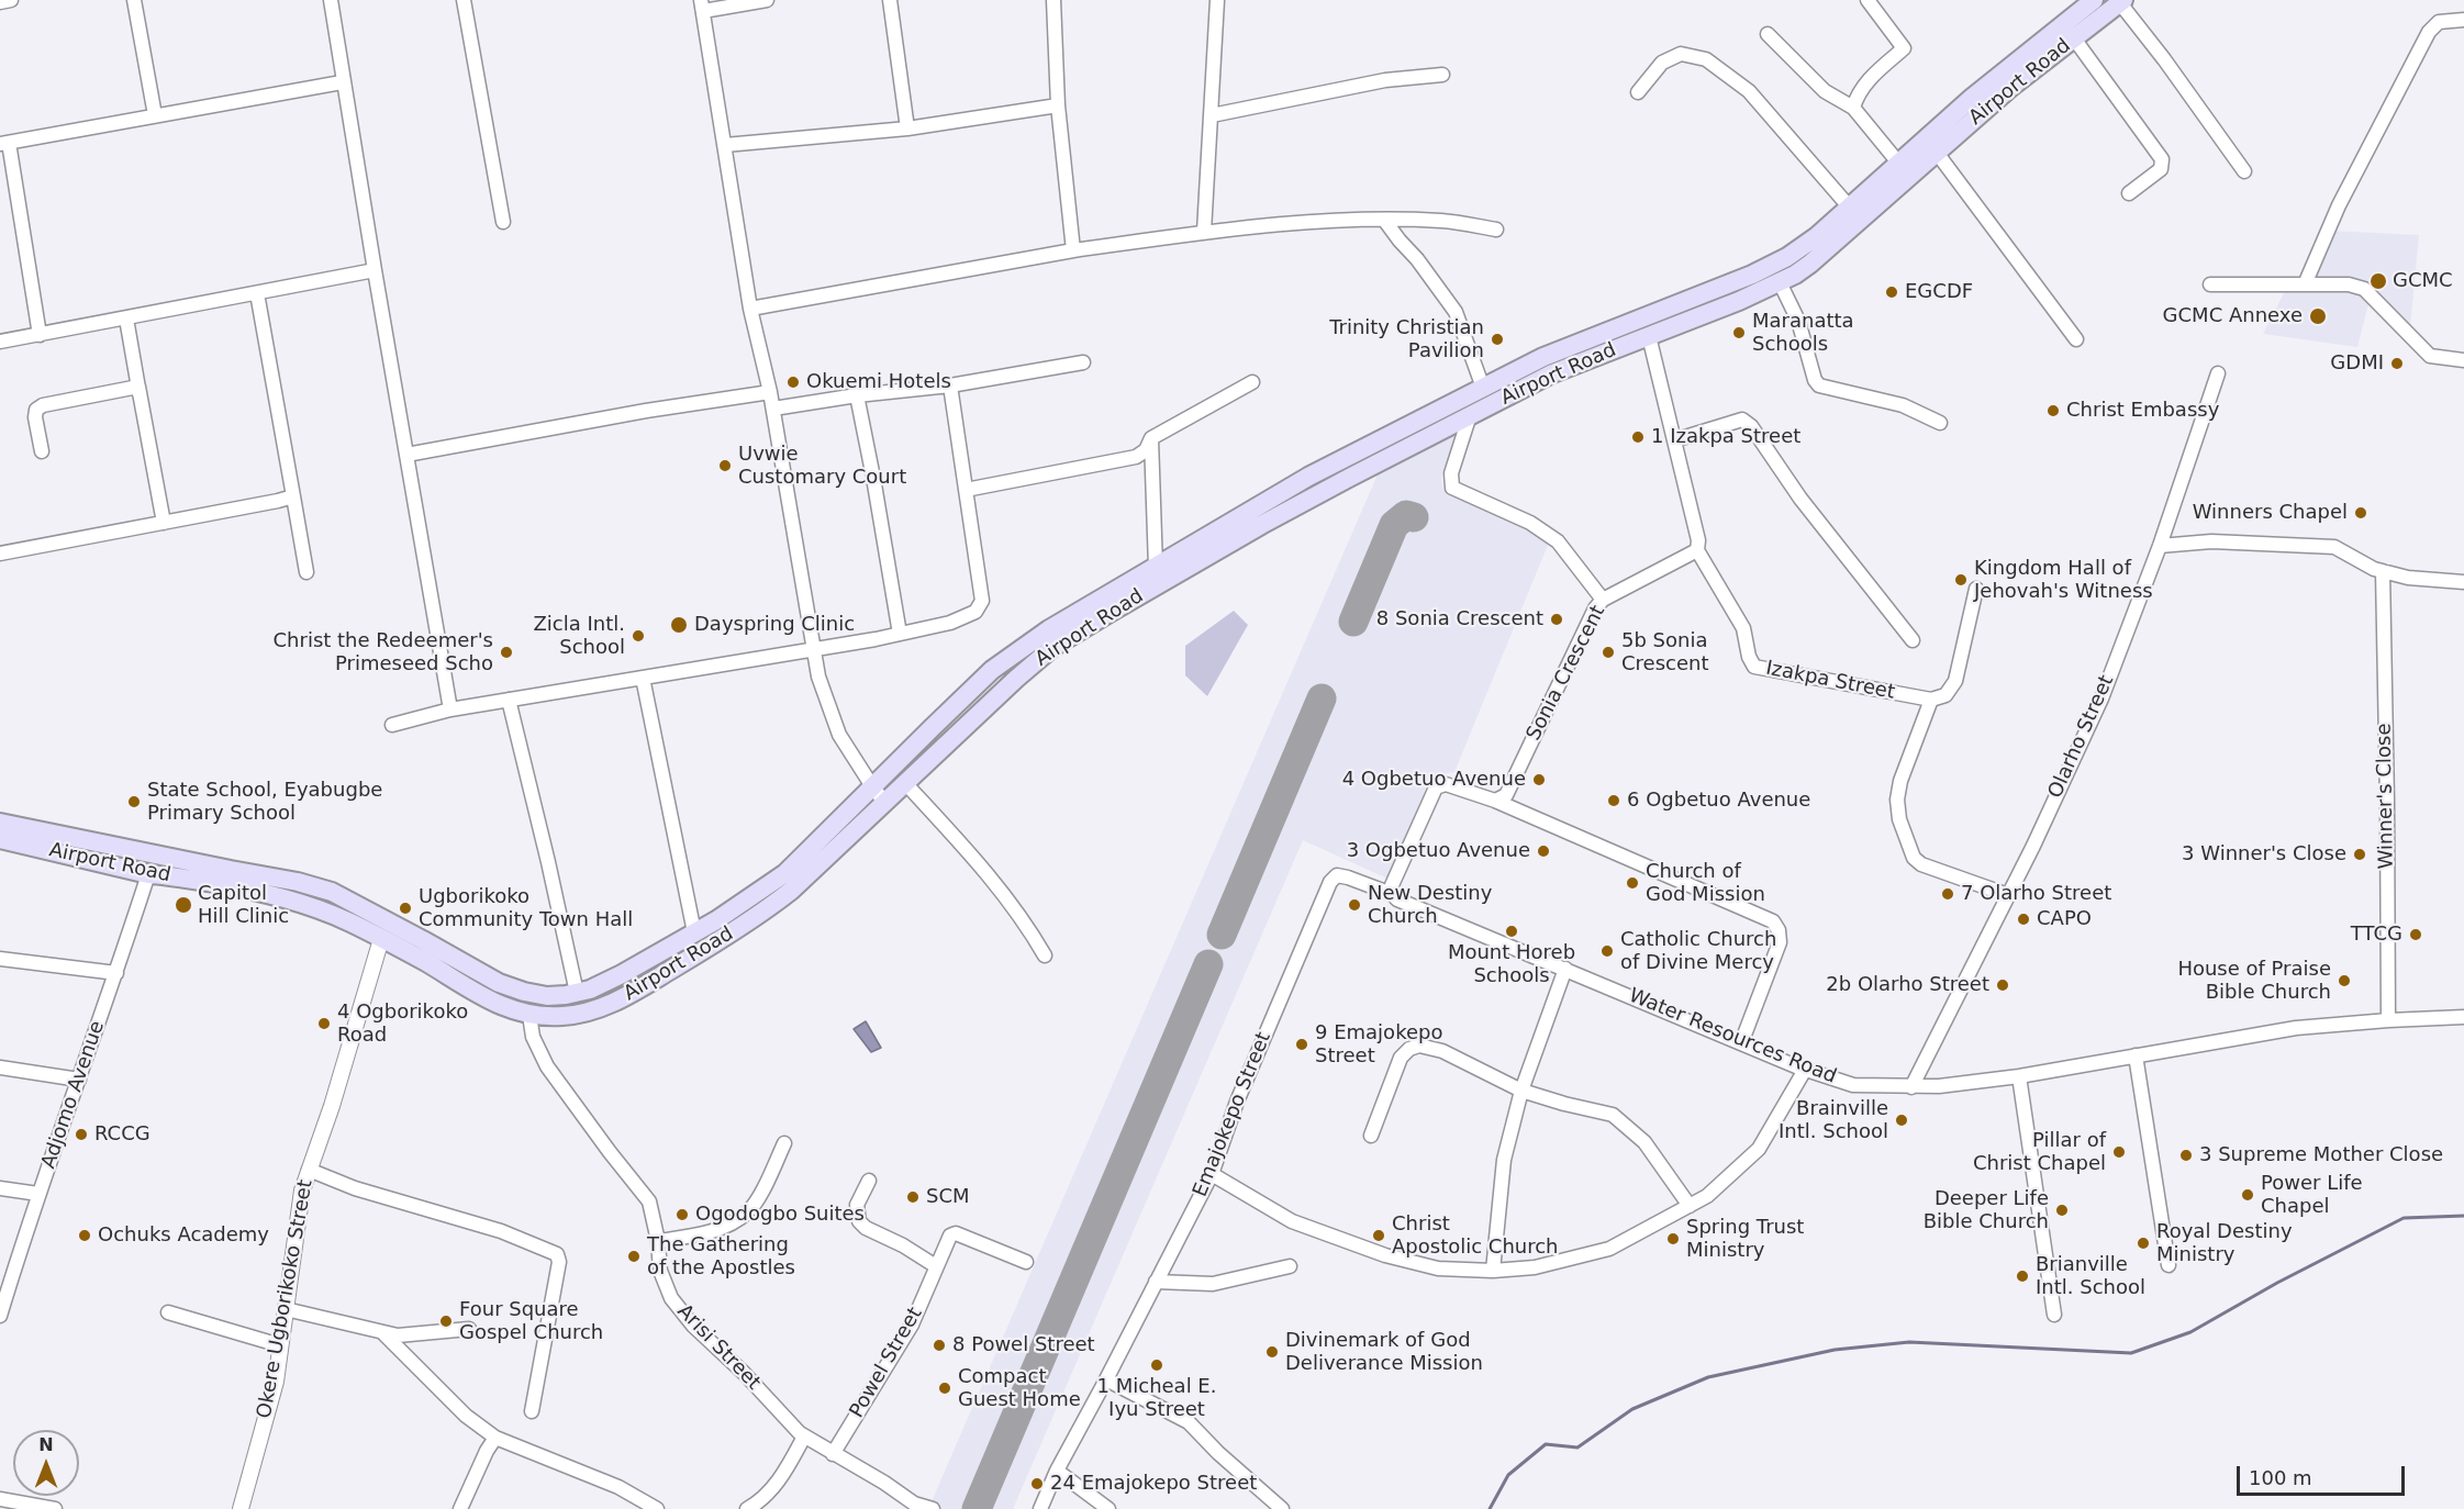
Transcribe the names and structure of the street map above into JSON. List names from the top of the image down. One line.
{"streets":{"main road":["Airport Road"],"street":["Sonia Crescent","Izakpa Street","Olarho Street","Winner's Close","Water Resources Road","Adjomo Avenue","Emajokepo Street","Okere Ugborikoko Street","Arisi Street","Powel Street"]},"crossings":[["Airport Road","Izakpa Street"],["Airport Road","Adjomo Avenue"],["Airport Road","Okere Ugborikoko Street"],["Airport Road","Arisi Street"],["Sonia Crescent","Izakpa Street"],["Olarho Street","Water Resources Road"],["Winner's Close","Water Resources Road"],["Water Resources Road","Emajokepo Street"],["Arisi Street","Powel Street"]],"places":["GCMC","EGCDF","GCMC Annexe","Maranatta Schools","Trinity Christian Pavilion","GDMI","Okuemi Hotels","Christ Embassy","1 Izakpa Street","Uvwie Customary Court","Winners Chapel","Kingdom Hall of Jehovah's Witness","8 Sonia Crescent","Dayspring Clinic","Zicla Intl. School","Christ the Redeemer's Primeseed Scho","5b Sonia Crescent","4 Ogbetuo Avenue","6 Ogbetuo Avenue","State School, Eyabugbe Primary School","3 Ogbetuo Avenue","3 Winner's Close","Church of God Mission","7 Olarho Street","Capitol Hill Clinic","New Destiny Church","Ugborikoko Community Town Hall","CAPO","Mount Horeb Schools","TTCG","Catholic Church of Divine Mercy","House of Praise Bible Church","2b Olarho Street","4 Ogborikoko Road","9 Emajokepo Street","Brainville Intl. School","RCCG","Pillar of Christ Chapel","3 Supreme Mother Close","Power Life Chapel","SCM","Deeper Life Bible Church","Ogodogbo Suites","Ochuks Academy","Christ Apostolic Church","Spring Trust Ministry","Royal Destiny Ministry","The Gathering of the Apostles","Brianville Intl. School","Four Square Gospel Church","8 Powel Street","Divinemark of God Deliverance Mission","1 Micheal E. Iyu Street","Compact Guest Home","24 Emajokepo Street"],"scale_bar":"100 m","north":"top"}
